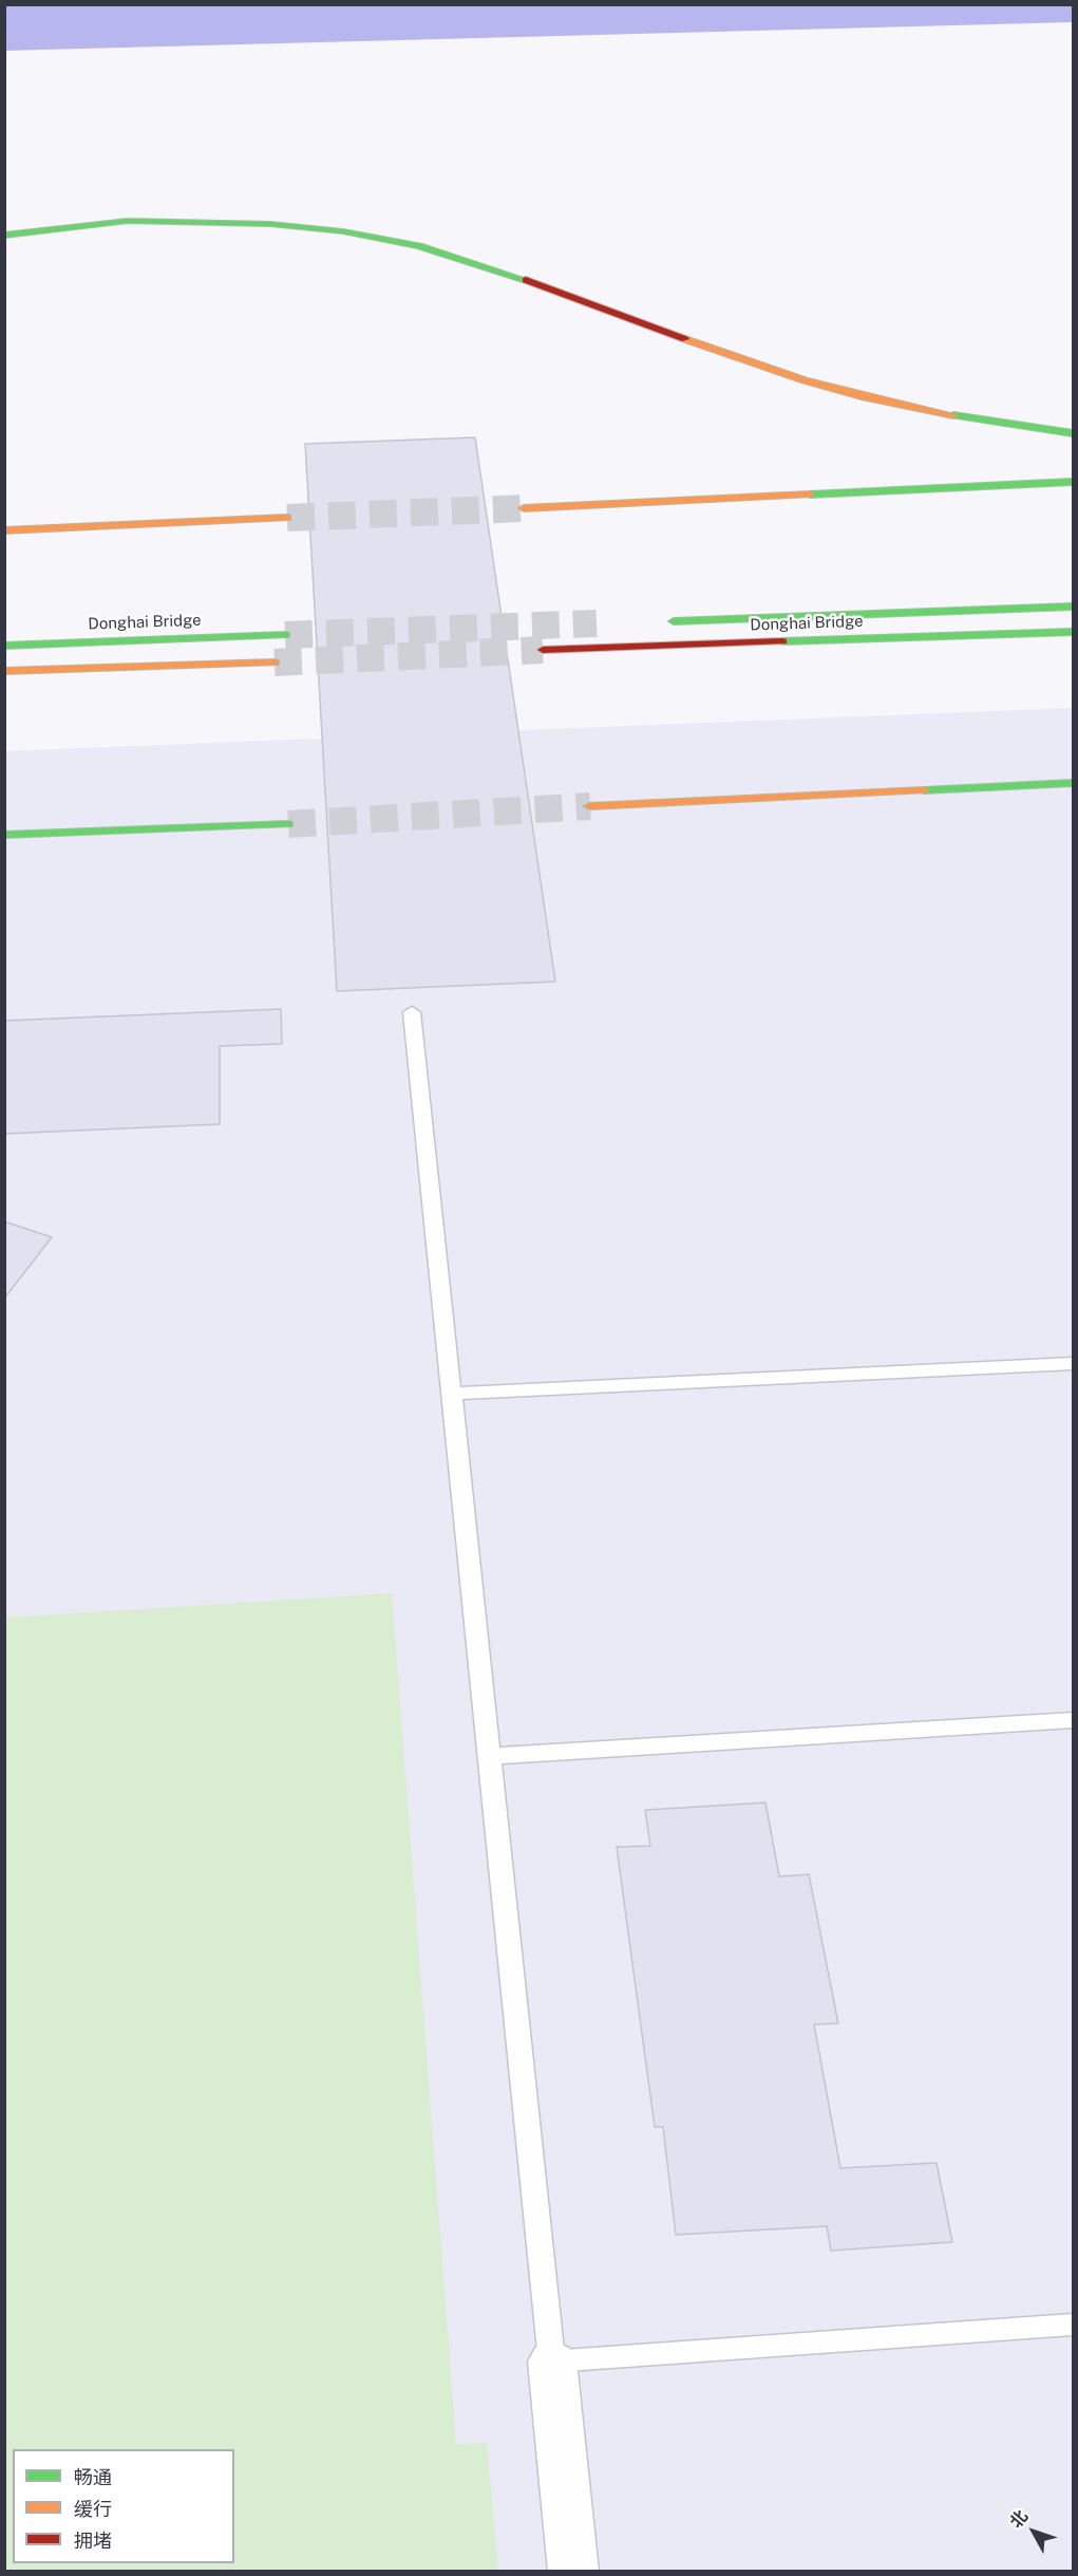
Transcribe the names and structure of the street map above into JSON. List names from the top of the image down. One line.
{"streets":{"highway":["Donghai Bridge"]},"legend":["畅通","缓行","拥堵"],"north":"top left"}
